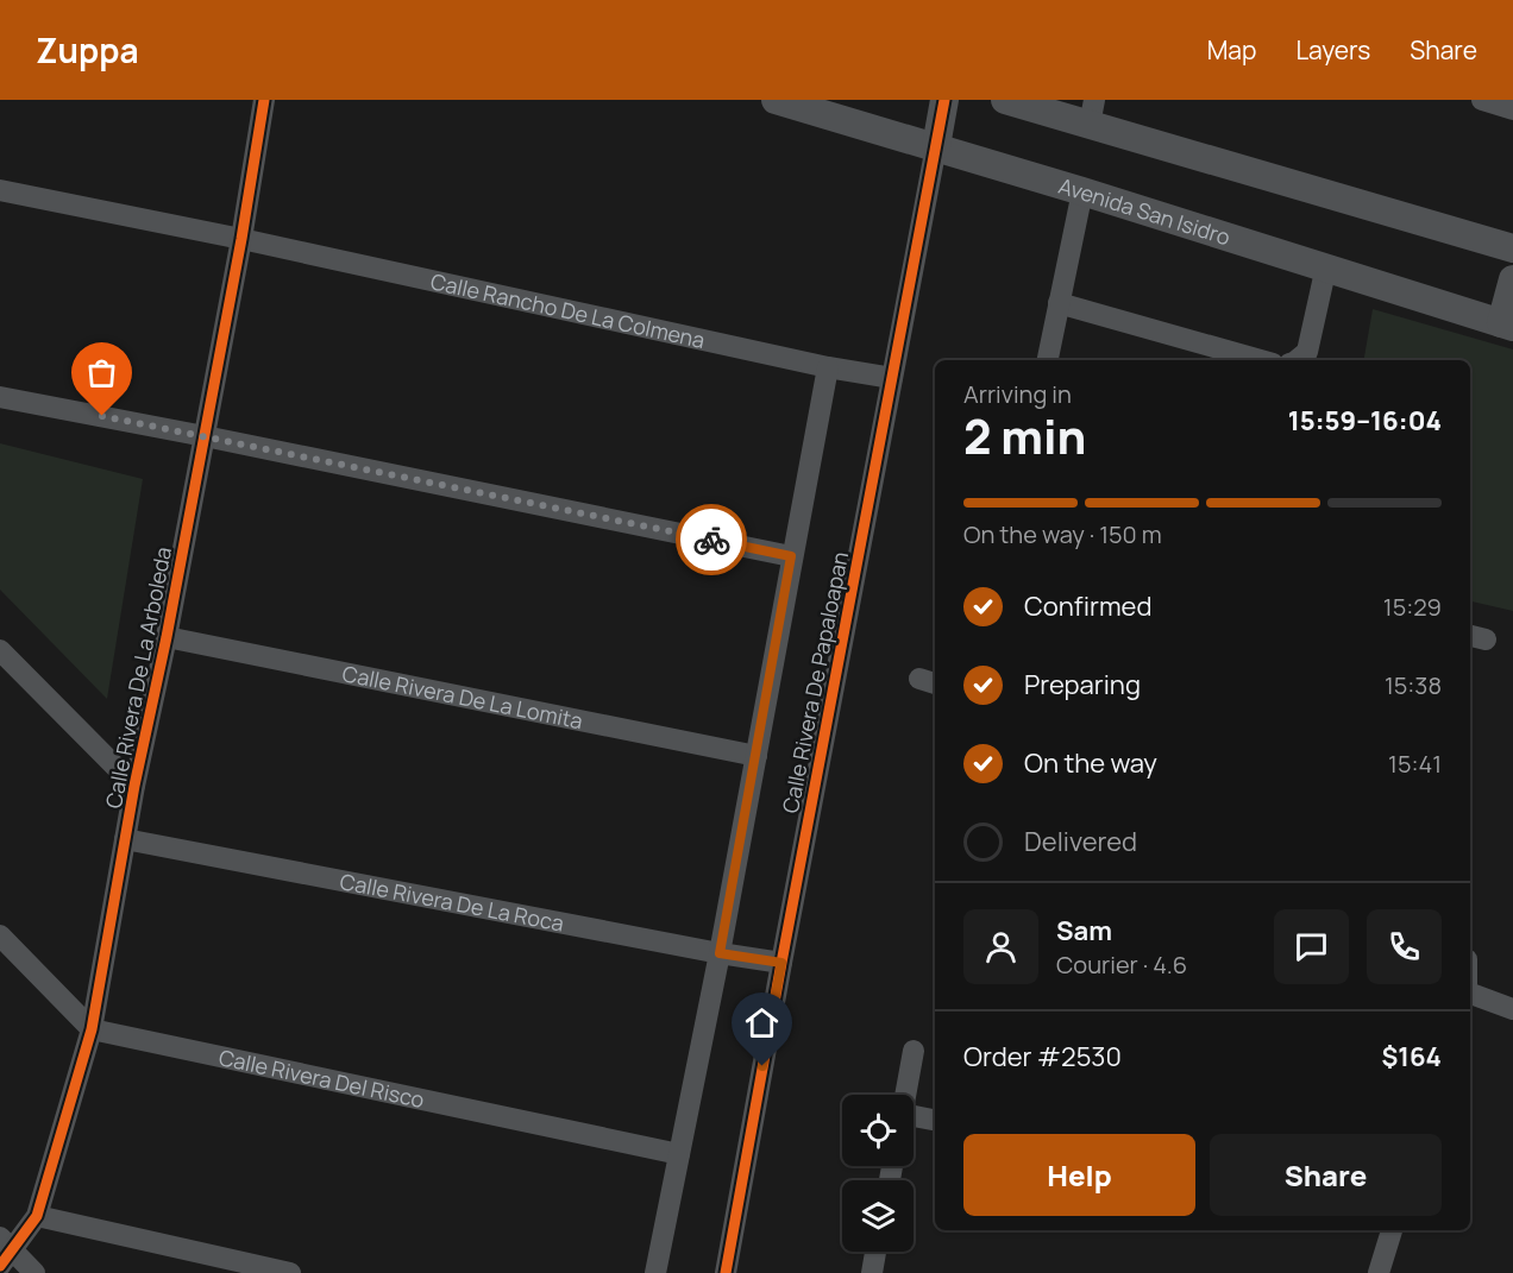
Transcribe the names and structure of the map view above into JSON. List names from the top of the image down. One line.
{"streets":{"street":["Avenida San Isidro","Calle Rancho De La Colmena","Calle Rivera De La Arboleda","Calle Rivera De Papaloapan","Calle Rivera De La Lomita","Calle Rivera De La Roca","Calle Rivera Del Risco"]},"crossings":[["Avenida San Isidro","Calle Rivera De Papaloapan"],["Calle Rancho De La Colmena","Calle Rivera De La Arboleda"],["Calle Rancho De La Colmena","Calle Rivera De Papaloapan"],["Calle Rivera De La Arboleda","Calle Rivera De La Lomita"],["Calle Rivera De La Arboleda","Calle Rivera De La Roca"],["Calle Rivera De La Arboleda","Calle Rivera Del Risco"],["Calle Rivera De Papaloapan","Calle Rivera De La Roca"]],"page":{"header":"Zuppa","nav":["Map","Layers","Share"],"heading":["2 min","Arriving in","15:59–16:04"],"panel":["Sam","Courier · 4.6","Order #2530","$164"],"bar":"On the way · 150 m","list":[["Confirmed","15:29"],["Preparing","15:38"],["On the way","15:41"],"Delivered"],"buttons":["Help","Share"]}}
